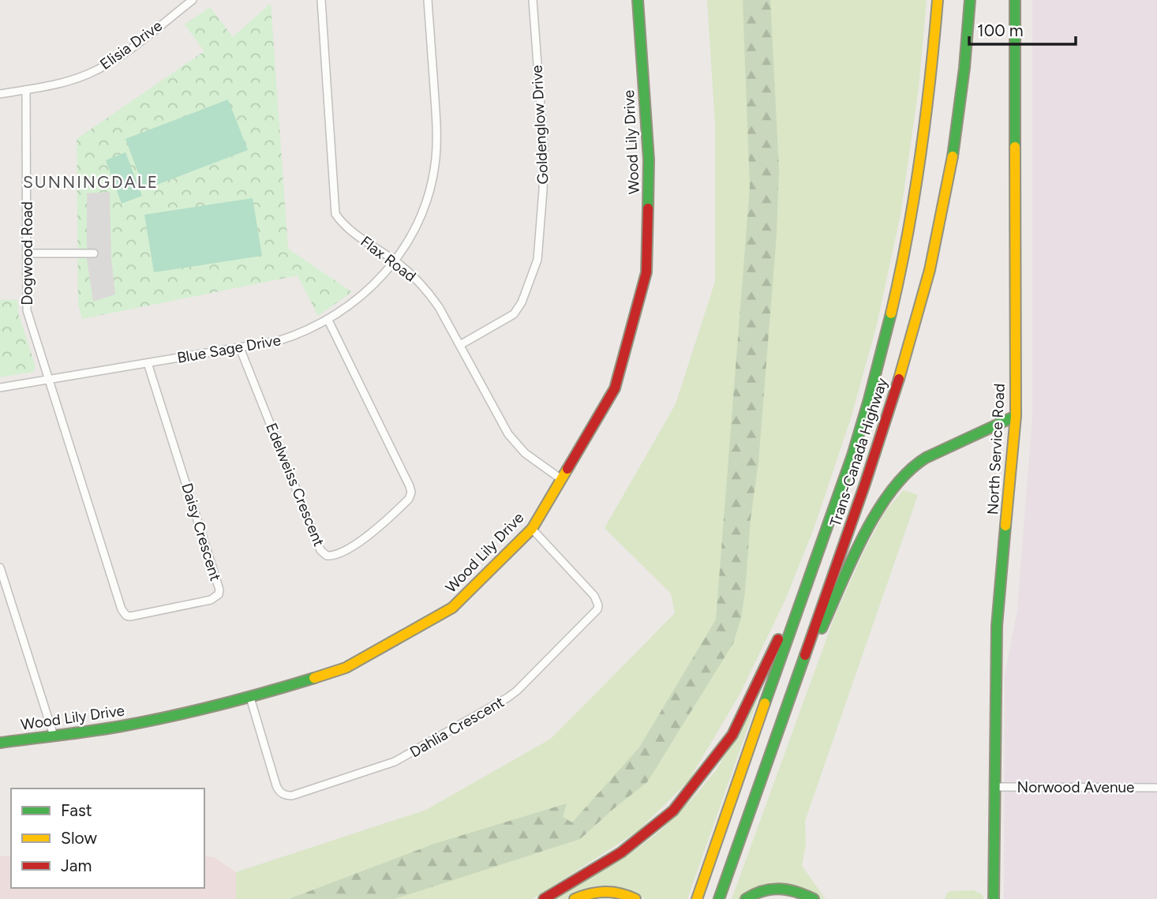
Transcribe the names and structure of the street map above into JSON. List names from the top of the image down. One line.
{"streets":{"main road":["Wood Lily Drive","North Service Road","Trans-Canada Highway"],"street":["Elisia Drive","Goldenglow Drive","Dogwood Road","Flax Road","Blue Sage Drive","Edelweiss Crescent","Daisy Crescent","Dahlia Crescent","Norwood Avenue"]},"crossings":[["Elisia Drive","Dogwood Road"],["Goldenglow Drive","Flax Road"],["Wood Lily Drive","Flax Road"],["Wood Lily Drive","Dahlia Crescent"],["Dogwood Road","Blue Sage Drive"],["Dogwood Road","Daisy Crescent"],["Flax Road","Blue Sage Drive"],["Blue Sage Drive","Edelweiss Crescent"],["Blue Sage Drive","Daisy Crescent"],["North Service Road","Norwood Avenue"]],"districts":["SUNNINGDALE"],"legend":["Fast","Slow","Jam"],"scale_bar":"100 m"}
